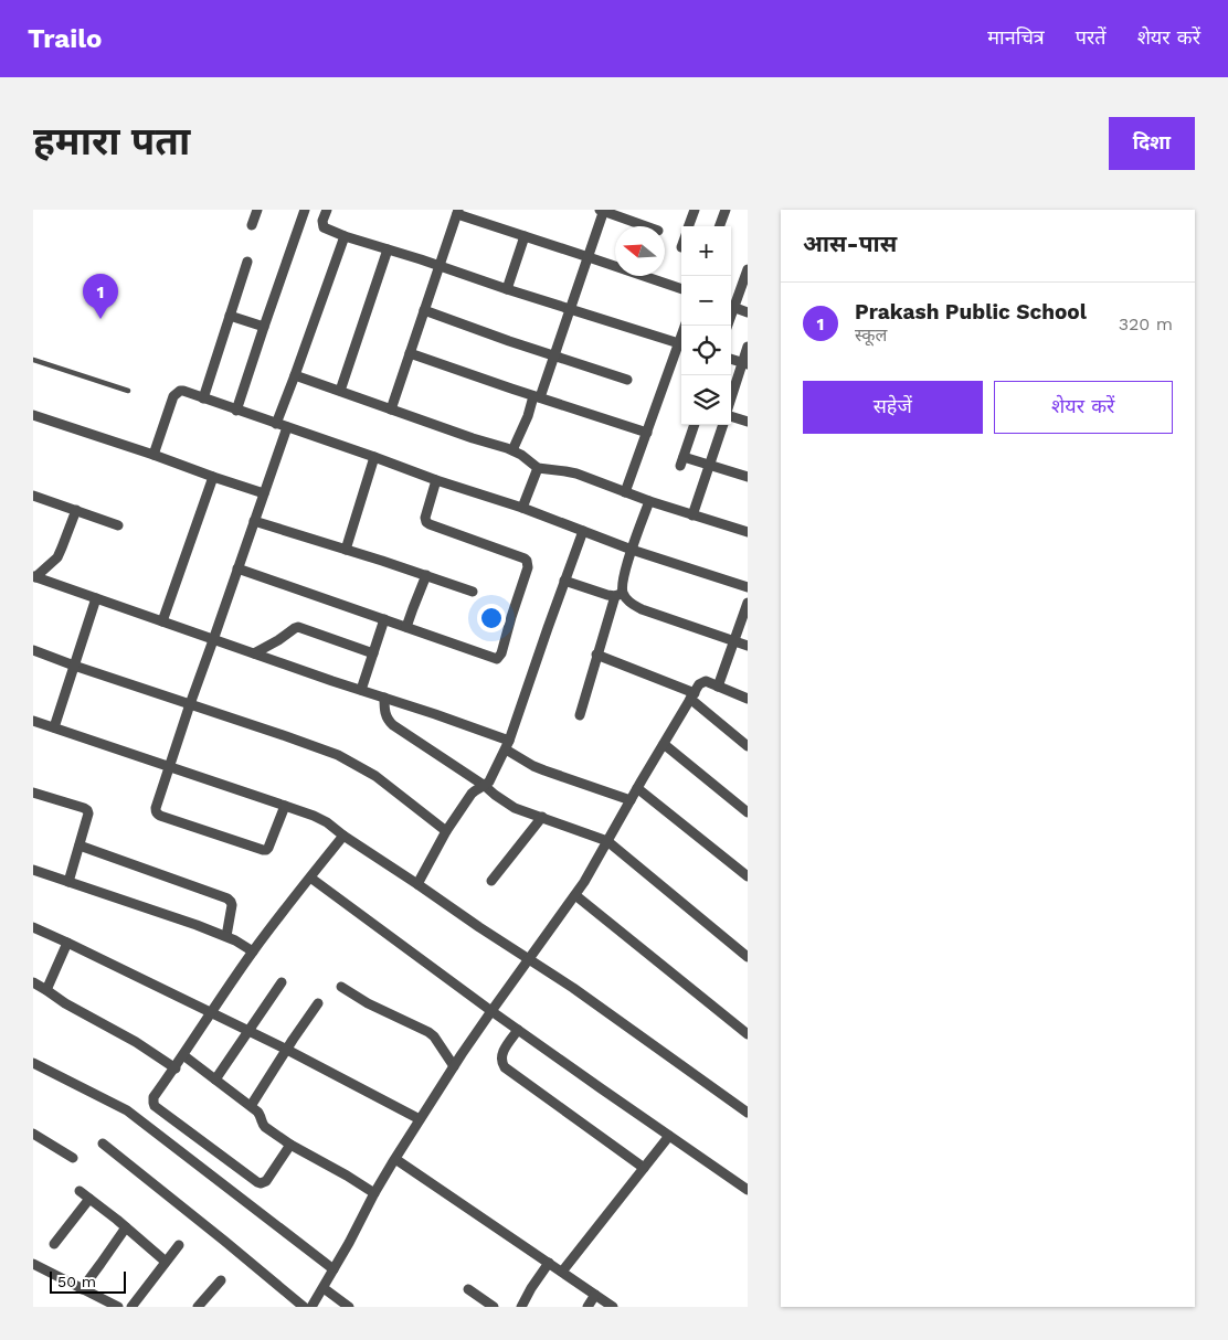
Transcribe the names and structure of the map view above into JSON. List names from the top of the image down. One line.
{"scale_bar":"50 m","north":"left","page":{"header":"Trailo","nav":["मानचित्र","परतें","शेयर करें"],"buttons":["दिशा",["सहेजें","शेयर करें"]],"title":"हमारा पता","heading":"आस-पास","map_buttons":["+","−"],"pins":"1","list":[{"mark":"1","name":"Prakash Public School","note":"स्कूल","value":"320 m"}],"scale":"50 m"}}
